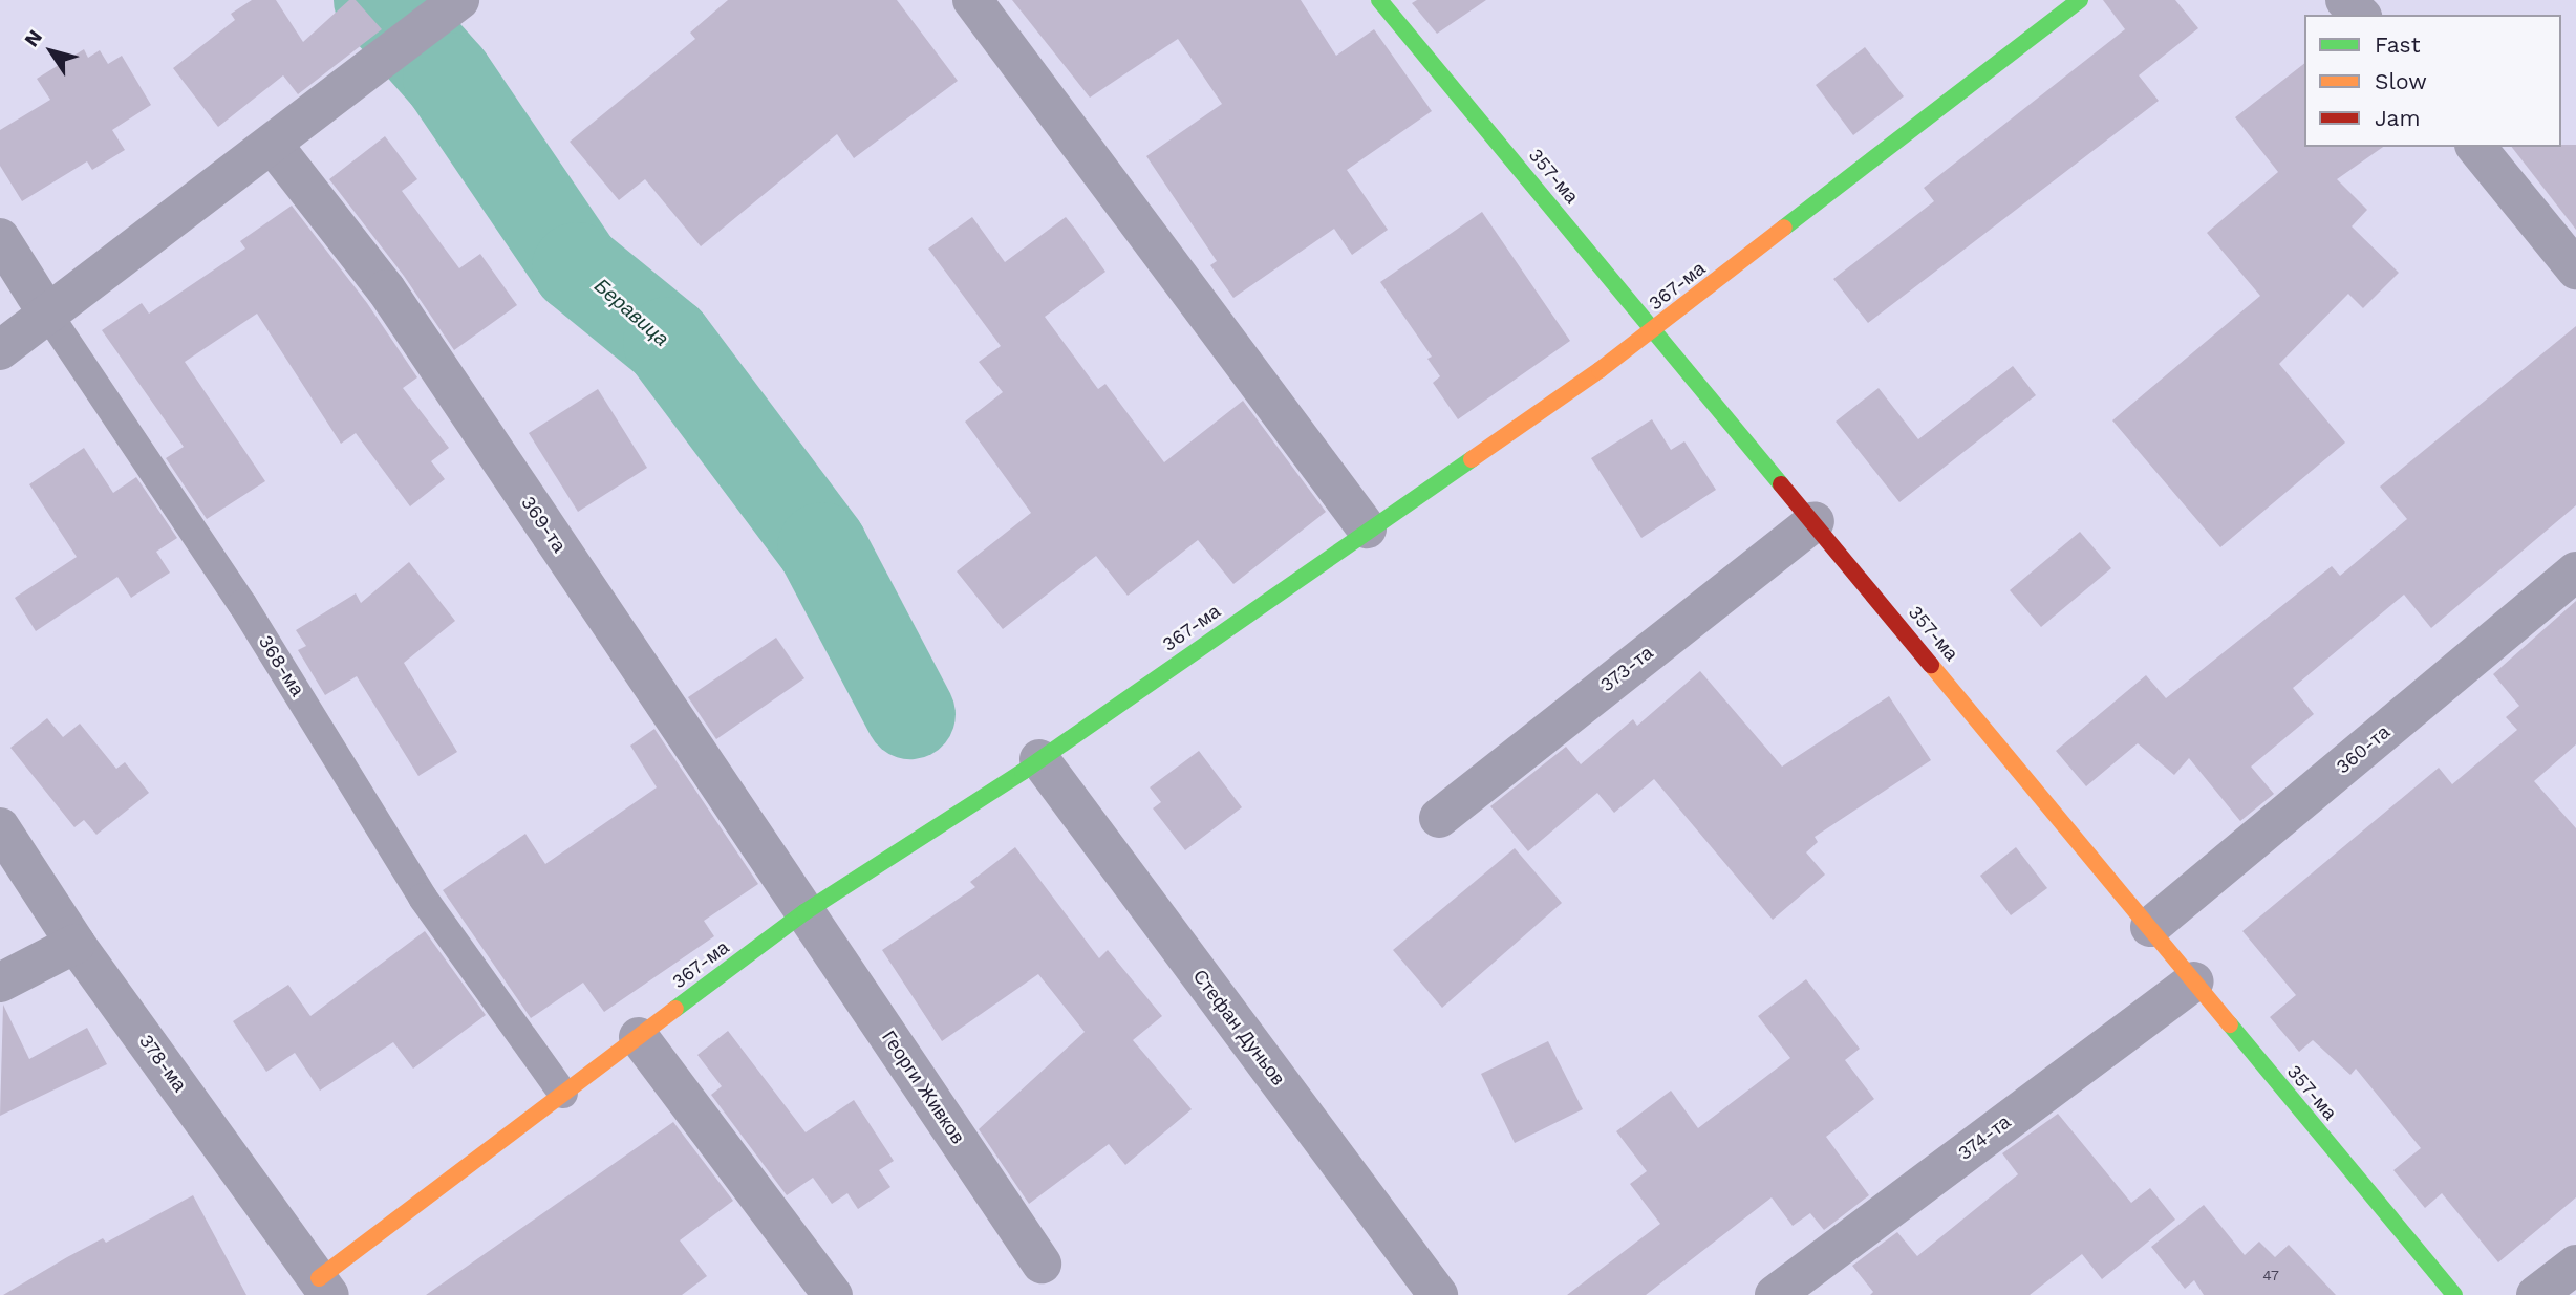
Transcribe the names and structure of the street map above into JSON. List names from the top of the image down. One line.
{"streets":{"street":["357-ма","367-ма","369-та","368-ма","373-та","360-та","Стефан Дуньов","378-ма","Георги Живков","374-та"]},"crossings":[["357-ма","367-ма"],["357-ма","373-та"],["357-ма","360-та"],["357-ма","374-та"],["367-ма","369-та"],["367-ма","368-ма"],["367-ма","Стефан Дуньов"],["367-ма","378-ма"],["367-ма","Георги Живков"],["369-та","Георги Живков"]],"water":["Беравица"],"house_numbers":["47"],"legend":["Fast","Slow","Jam"],"north":"top left"}
